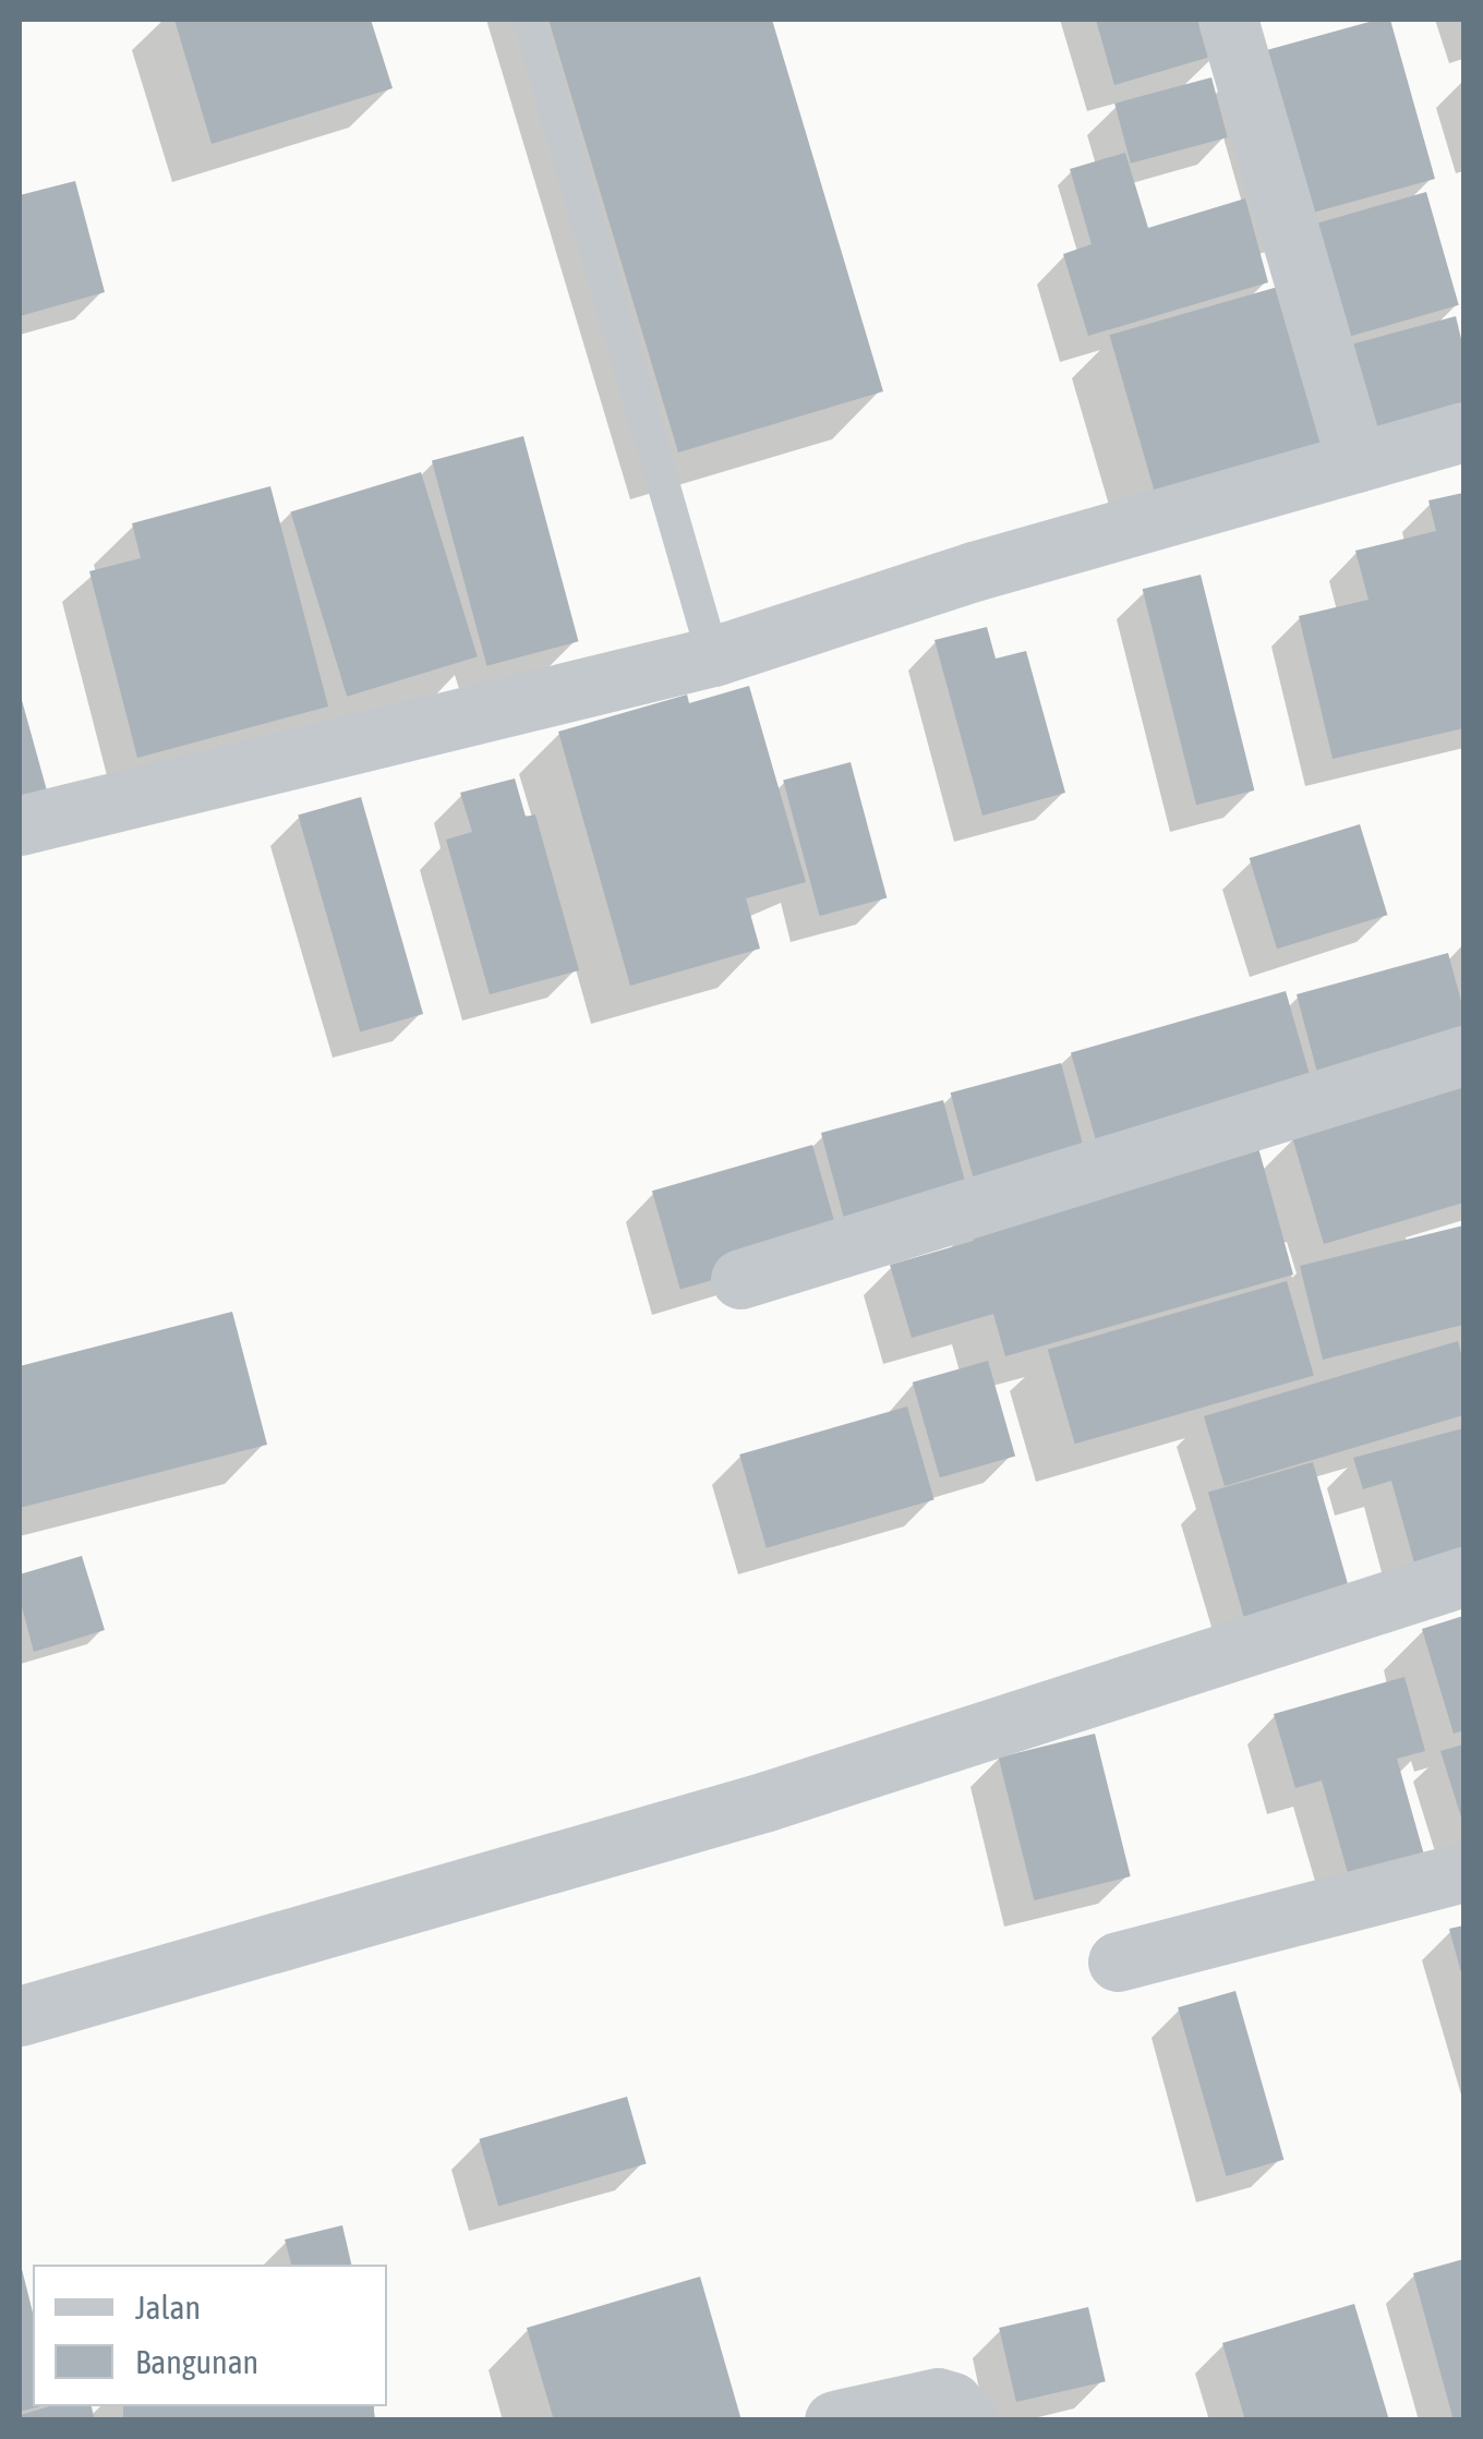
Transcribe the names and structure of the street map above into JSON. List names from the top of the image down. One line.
{"legend":["Jalan","Bangunan"]}
